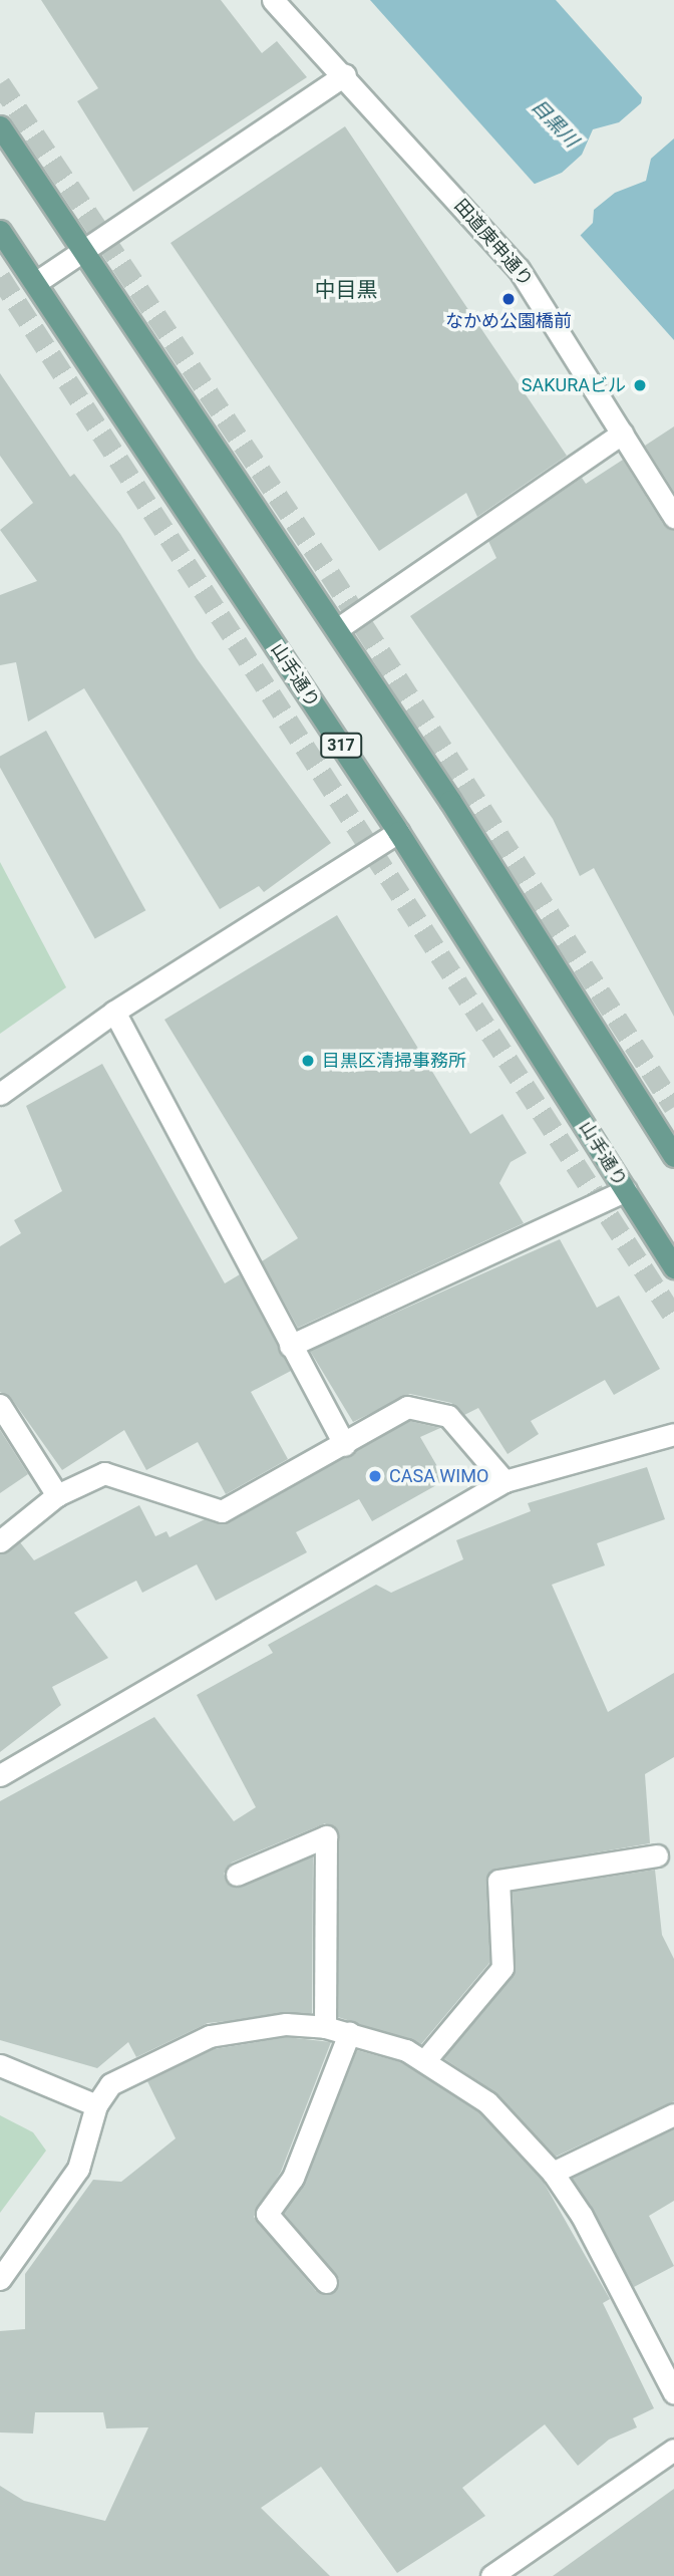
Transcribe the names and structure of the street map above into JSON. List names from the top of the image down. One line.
{"streets":{"main road":["山手通り","317"],"street":["田道庚申通り"]},"districts":["中目黒"],"water":["目黒川"],"places":["なかめ公園橋前","SAKURAビル","目黒区清掃事務所","CASA WIMO"]}
